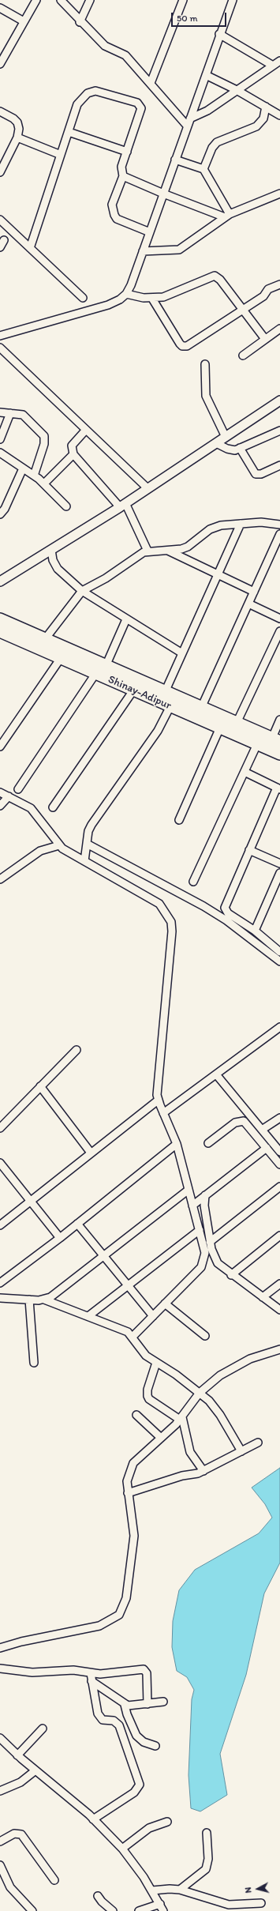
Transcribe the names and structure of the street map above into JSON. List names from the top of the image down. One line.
{"streets":{"main road":["Shinay-Adipur"]},"scale_bar":"50 m","north":"left"}
